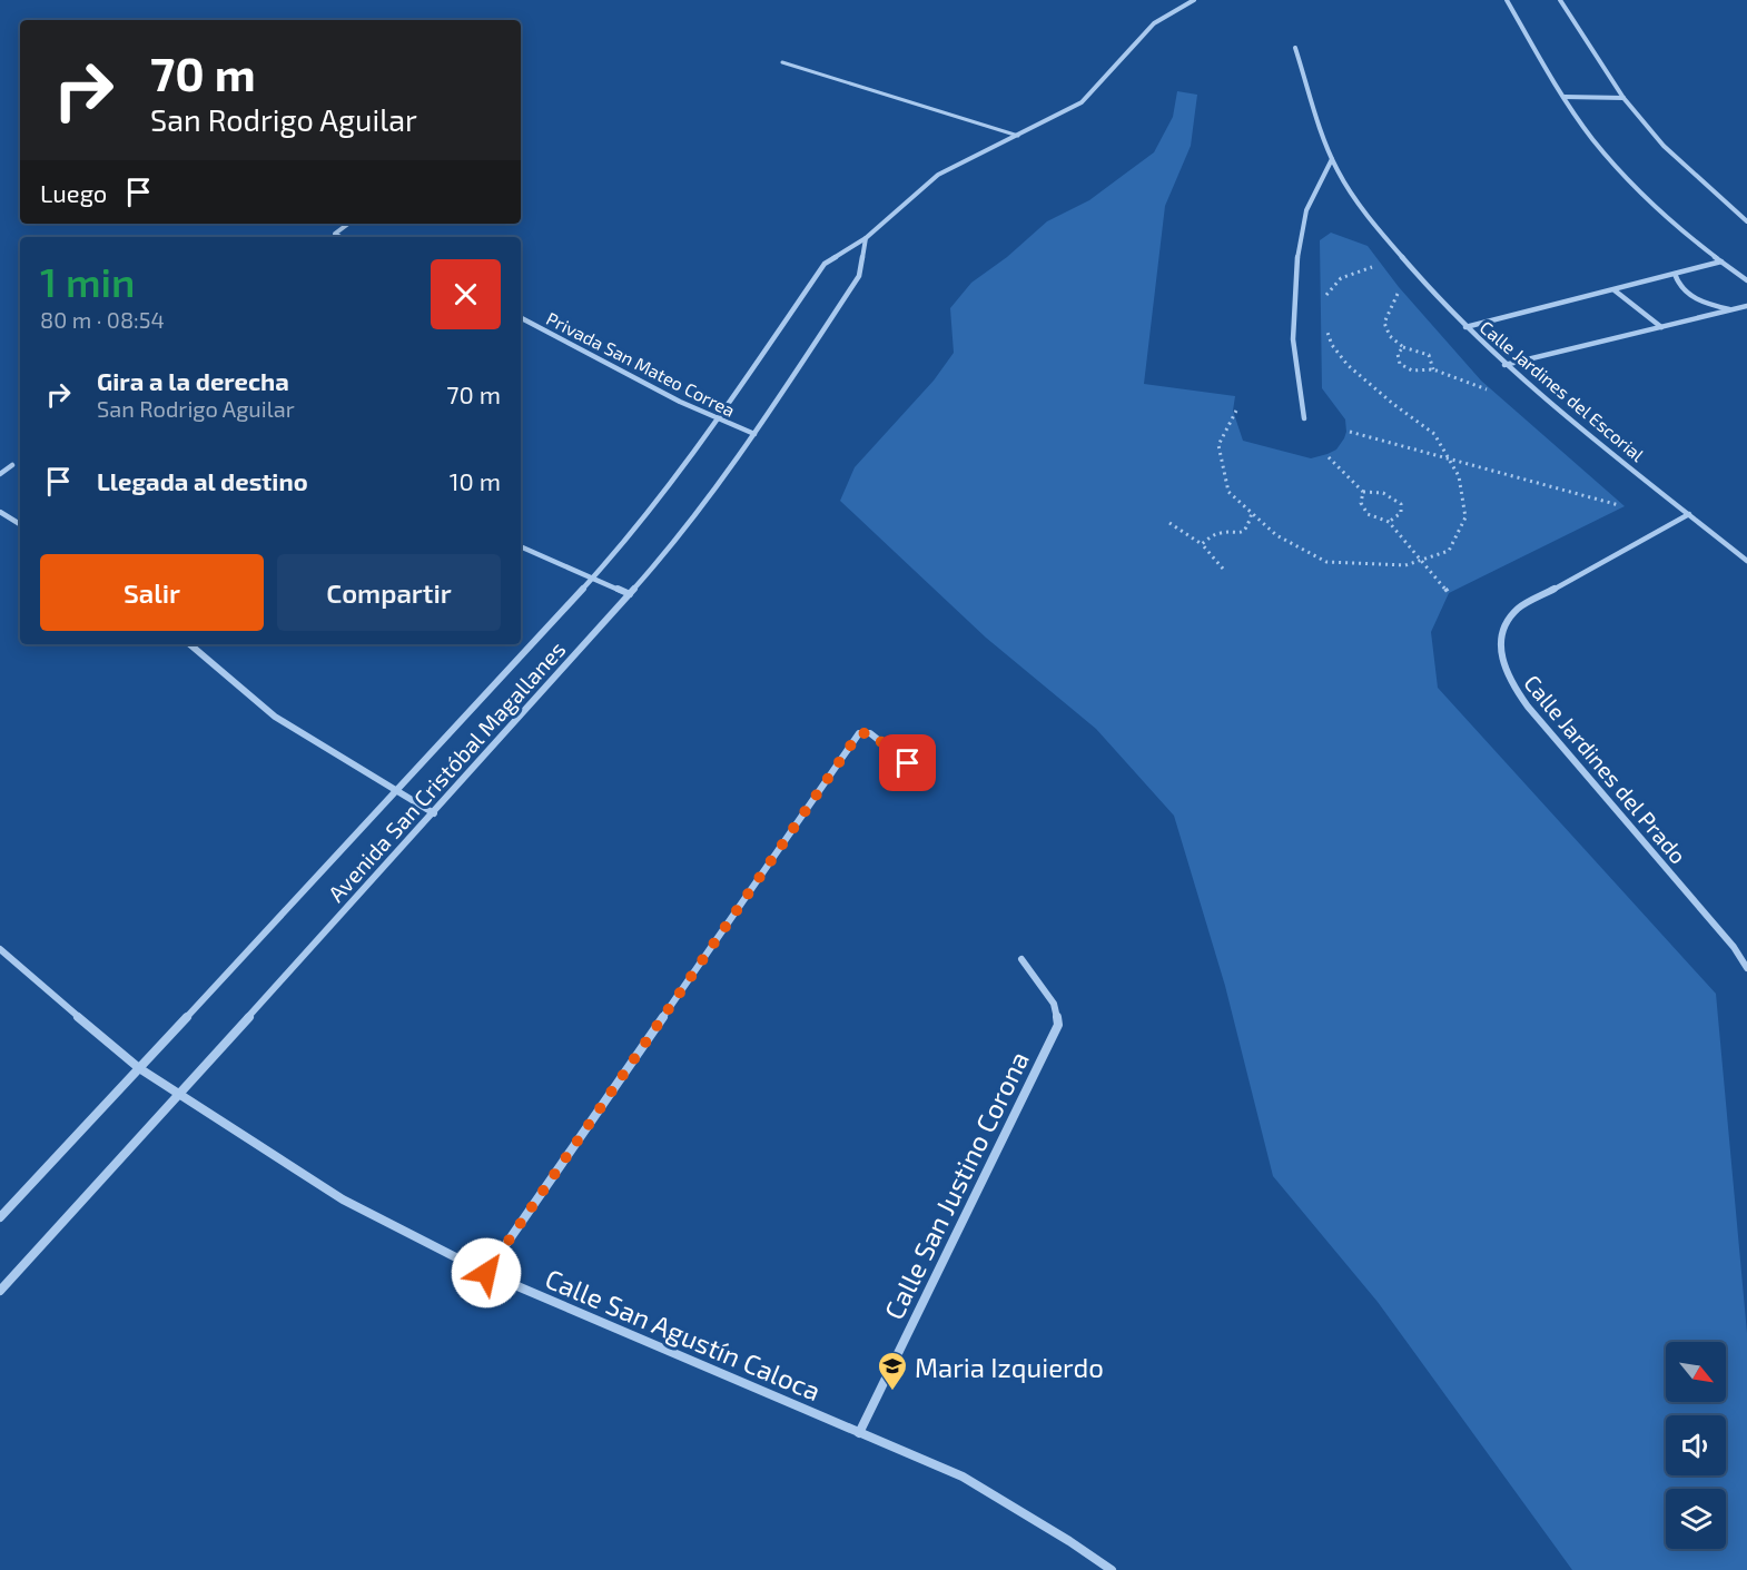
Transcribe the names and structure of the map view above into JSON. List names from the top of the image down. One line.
{"streets":{"street":["Privada San Mateo Correa","Calle Jardines del Escorial","Calle Jardines del Prado","Avenida San Cristóbal Magallanes","Calle San Justino Corona","Calle San Agustín Caloca"]},"crossings":[["Privada San Mateo Correa","Avenida San Cristóbal Magallanes"],["Calle Jardines del Escorial","Calle Jardines del Prado"],["Avenida San Cristóbal Magallanes","Calle San Agustín Caloca"],["Calle San Justino Corona","Calle San Agustín Caloca"]],"places":{"school or university":["Maria Izquierdo"]},"north":"bottom right","page":{"turn":["70 m","San Rodrigo Aguilar"],"then":"Luego","heading":["1 min","80 m · 08:54"],"list":[{"name":"Gira a la derecha","note":"San Rodrigo Aguilar","value":"70 m"},{"name":"Llegada al destino","value":"10 m"}],"buttons":["Salir","Compartir"]}}
